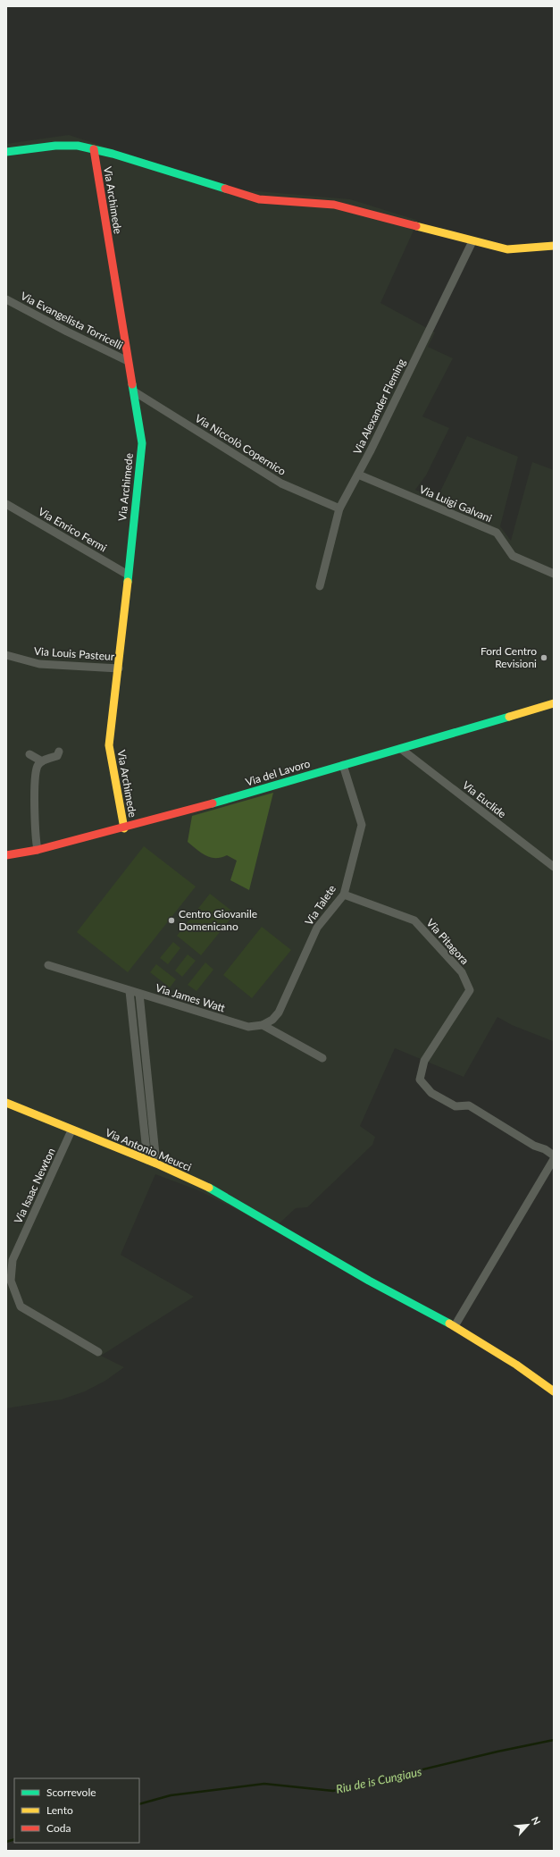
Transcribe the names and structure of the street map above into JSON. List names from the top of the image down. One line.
{"streets":{"street":["Via Archimede","Via Evangelista Torricelli","Via Alexander Fleming","Via Niccolò Copernico","Via Luigi Galvani","Via Enrico Fermi","Via Louis Pasteur","Via del Lavoro","Via Euclide","Via Talete","Via Pitagora","Via James Watt","Via Antonio Meucci","Via Isaac Newton"]},"crossings":[["Via Archimede","Via Evangelista Torricelli"],["Via Archimede","Via Niccolò Copernico"],["Via Archimede","Via Enrico Fermi"],["Via Archimede","Via Louis Pasteur"],["Via Archimede","Via del Lavoro"],["Via Alexander Fleming","Via Niccolò Copernico"],["Via Alexander Fleming","Via Luigi Galvani"],["Via del Lavoro","Via Euclide"],["Via del Lavoro","Via Talete"],["Via Talete","Via Pitagora"],["Via Talete","Via James Watt"],["Via Antonio Meucci","Via Isaac Newton"]],"water":["Riu de is Cungiaus"],"places":["Ford Centro Revisioni","Centro Giovanile Domenicano"],"legend":["Scorrevole","Lento","Coda"],"north":"top right"}
